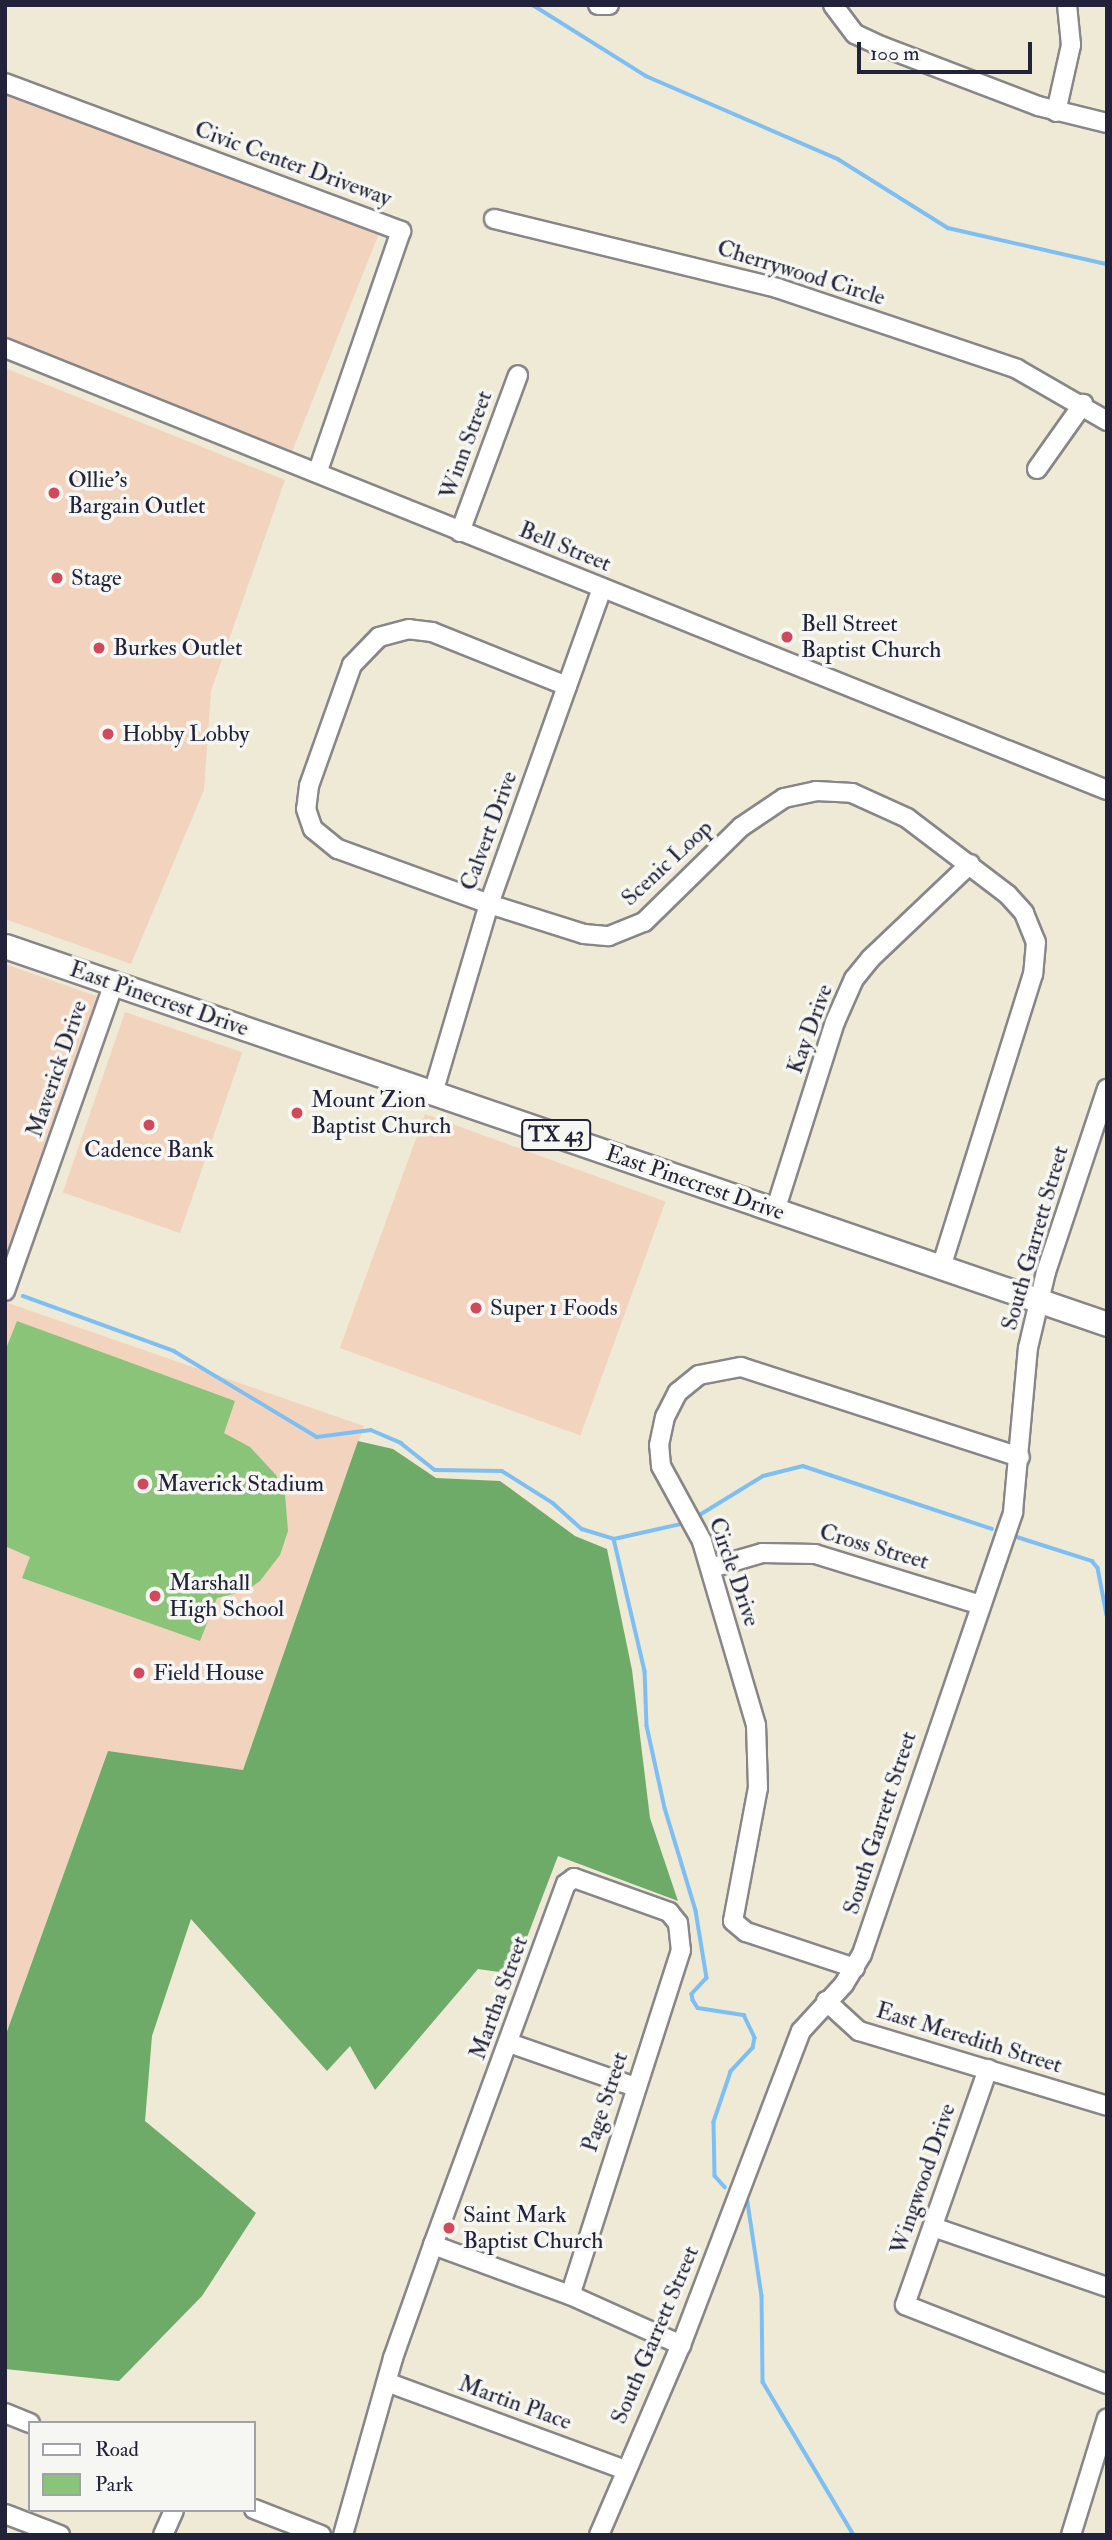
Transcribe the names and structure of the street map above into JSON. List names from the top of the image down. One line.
{"streets":{"main road":["East Pinecrest Drive","TX 43"],"street":["Civic Center Driveway","Cherrywood Circle","Winn Street","Bell Street","Calvert Drive","Scenic Loop","Kay Drive","Maverick Drive","South Garrett Street","Cross Street","Circle Drive","Martha Street","East Meredith Street","Page Street","Wingwood Drive","Martin Place"]},"crossings":[["Civic Center Driveway","Bell Street"],["Winn Street","Bell Street"],["Bell Street","Calvert Drive"],["Calvert Drive","Scenic Loop"],["Calvert Drive","East Pinecrest Drive"],["Scenic Loop","East Pinecrest Drive"],["Scenic Loop","Kay Drive"],["East Pinecrest Drive","Kay Drive"],["East Pinecrest Drive","Maverick Drive"],["East Pinecrest Drive","South Garrett Street"],["South Garrett Street","Cross Street"],["South Garrett Street","Circle Drive"],["South Garrett Street","East Meredith Street"],["South Garrett Street","Martin Place"],["Cross Street","Circle Drive"],["Martha Street","Page Street"],["Martha Street","Martin Place"],["East Meredith Street","Wingwood Drive"]],"places":["Ollie's Bargain Outlet","Stage","Bell Street Baptist Church","Burkes Outlet","Hobby Lobby","Mount Zion Baptist Church","Cadence Bank","Super 1 Foods","Maverick Stadium","Marshall High School","Field House","Saint Mark Baptist Church"],"legend":["Road","Park"],"scale_bar":"100 m"}
